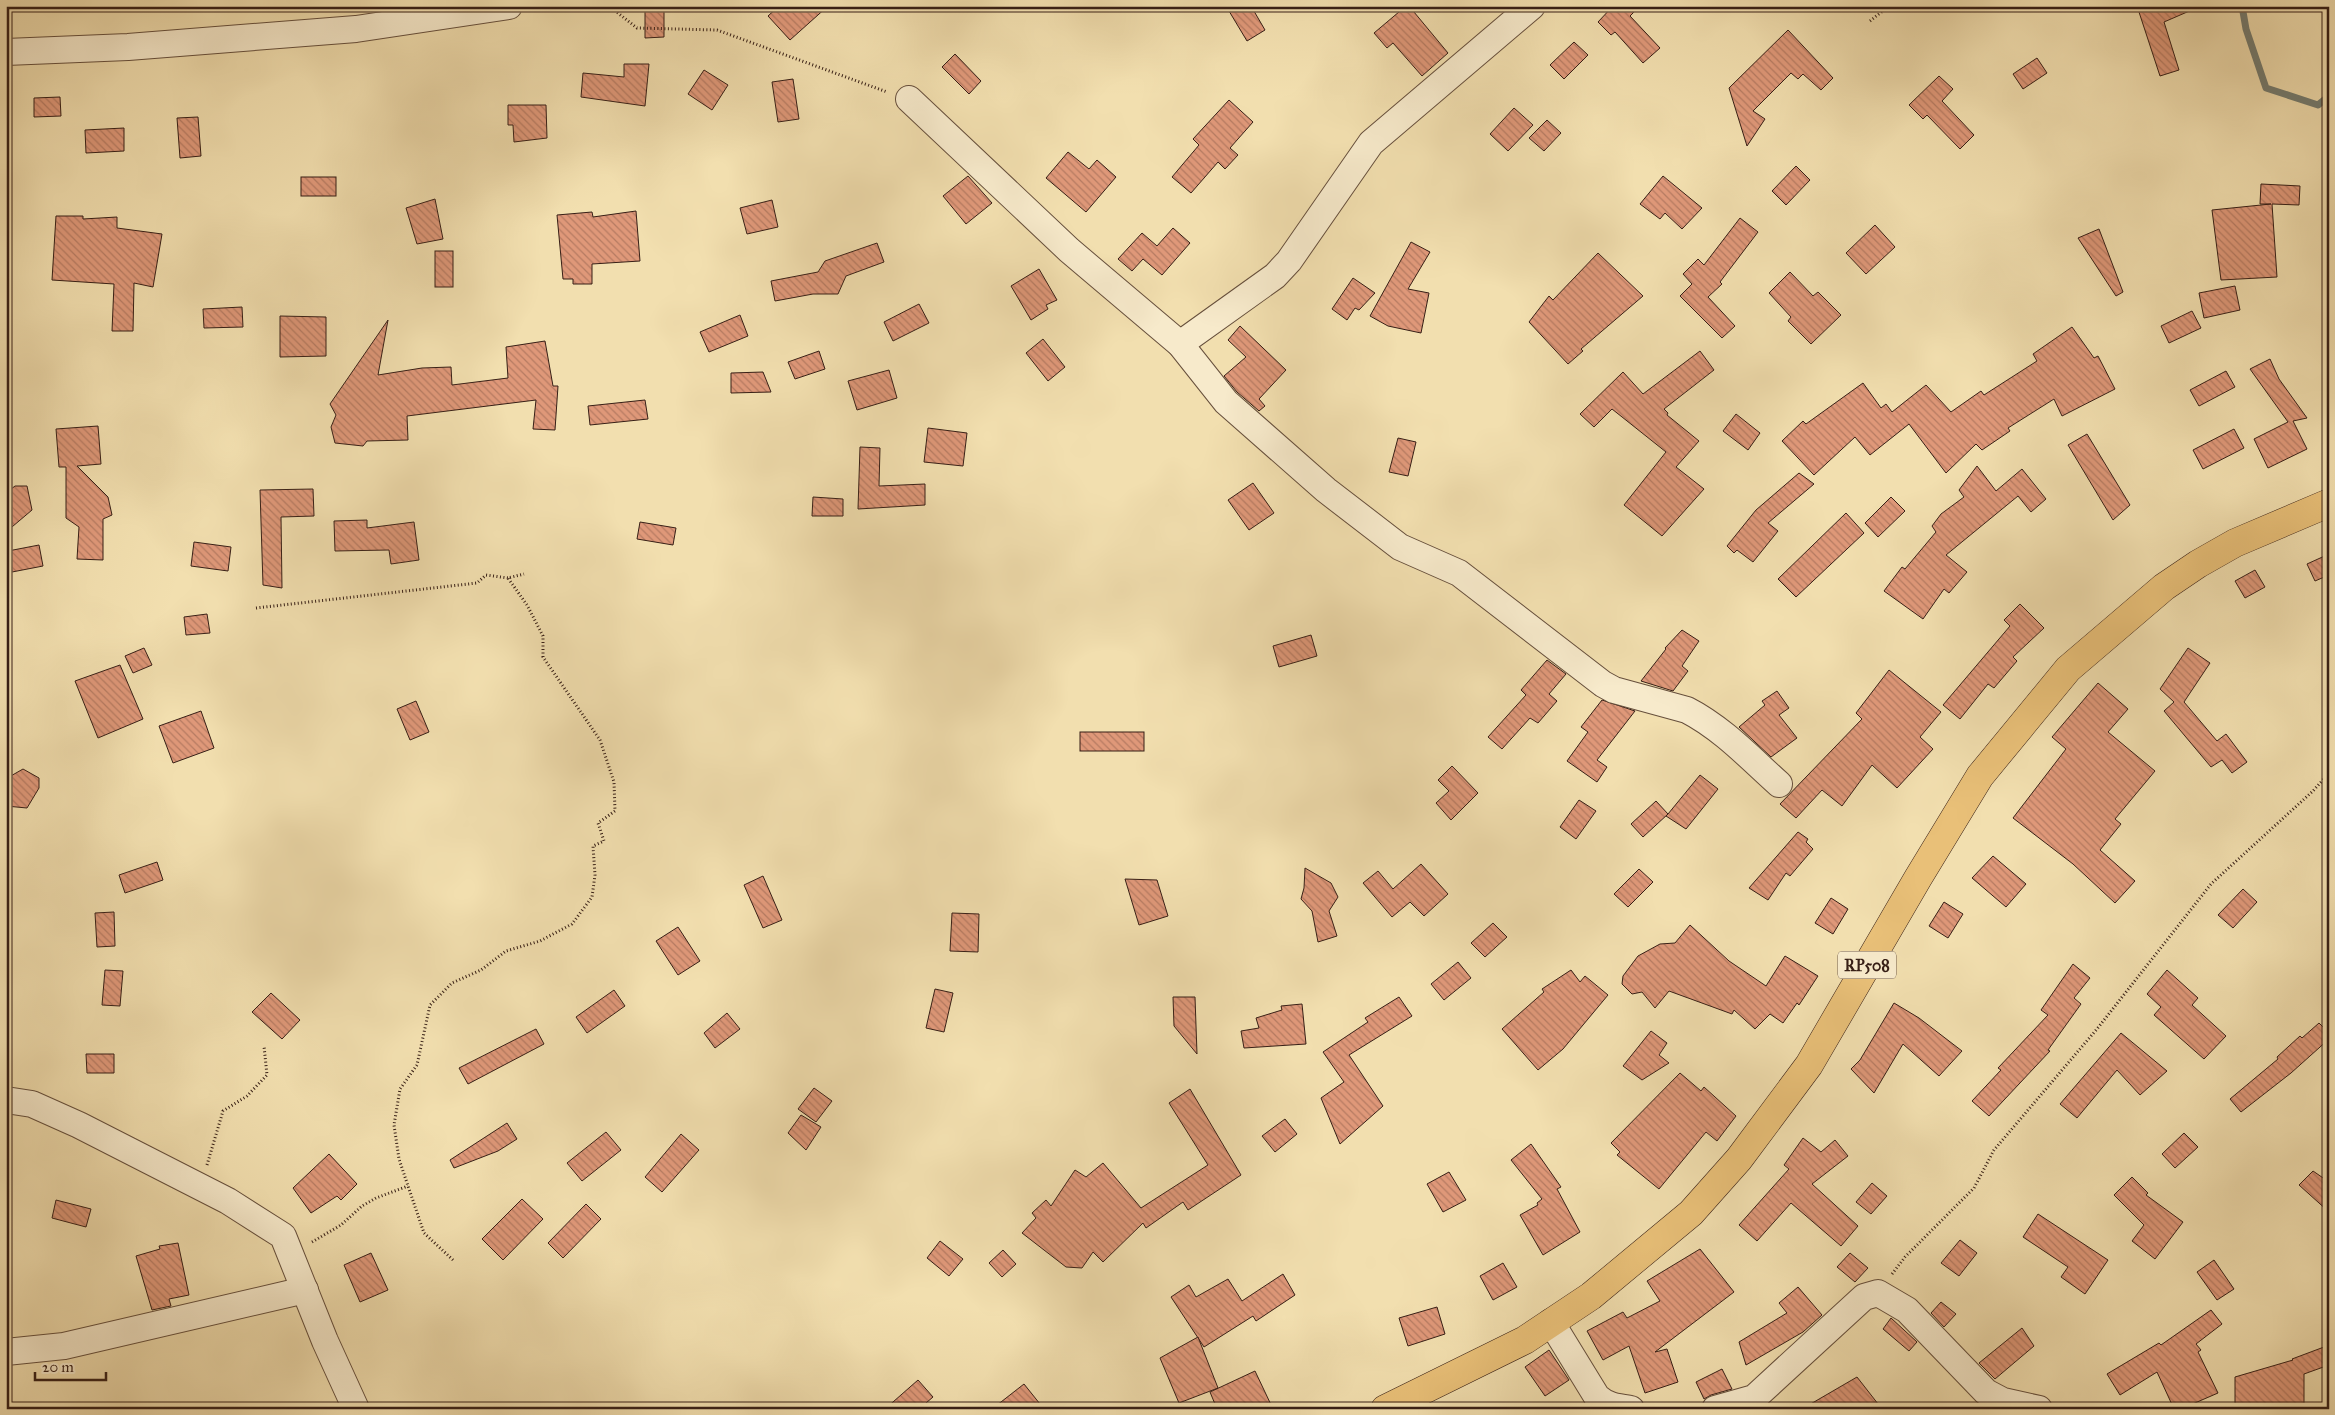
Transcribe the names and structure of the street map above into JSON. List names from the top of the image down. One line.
{"streets":{"main road":["RP508"]},"scale_bar":"20 m"}
